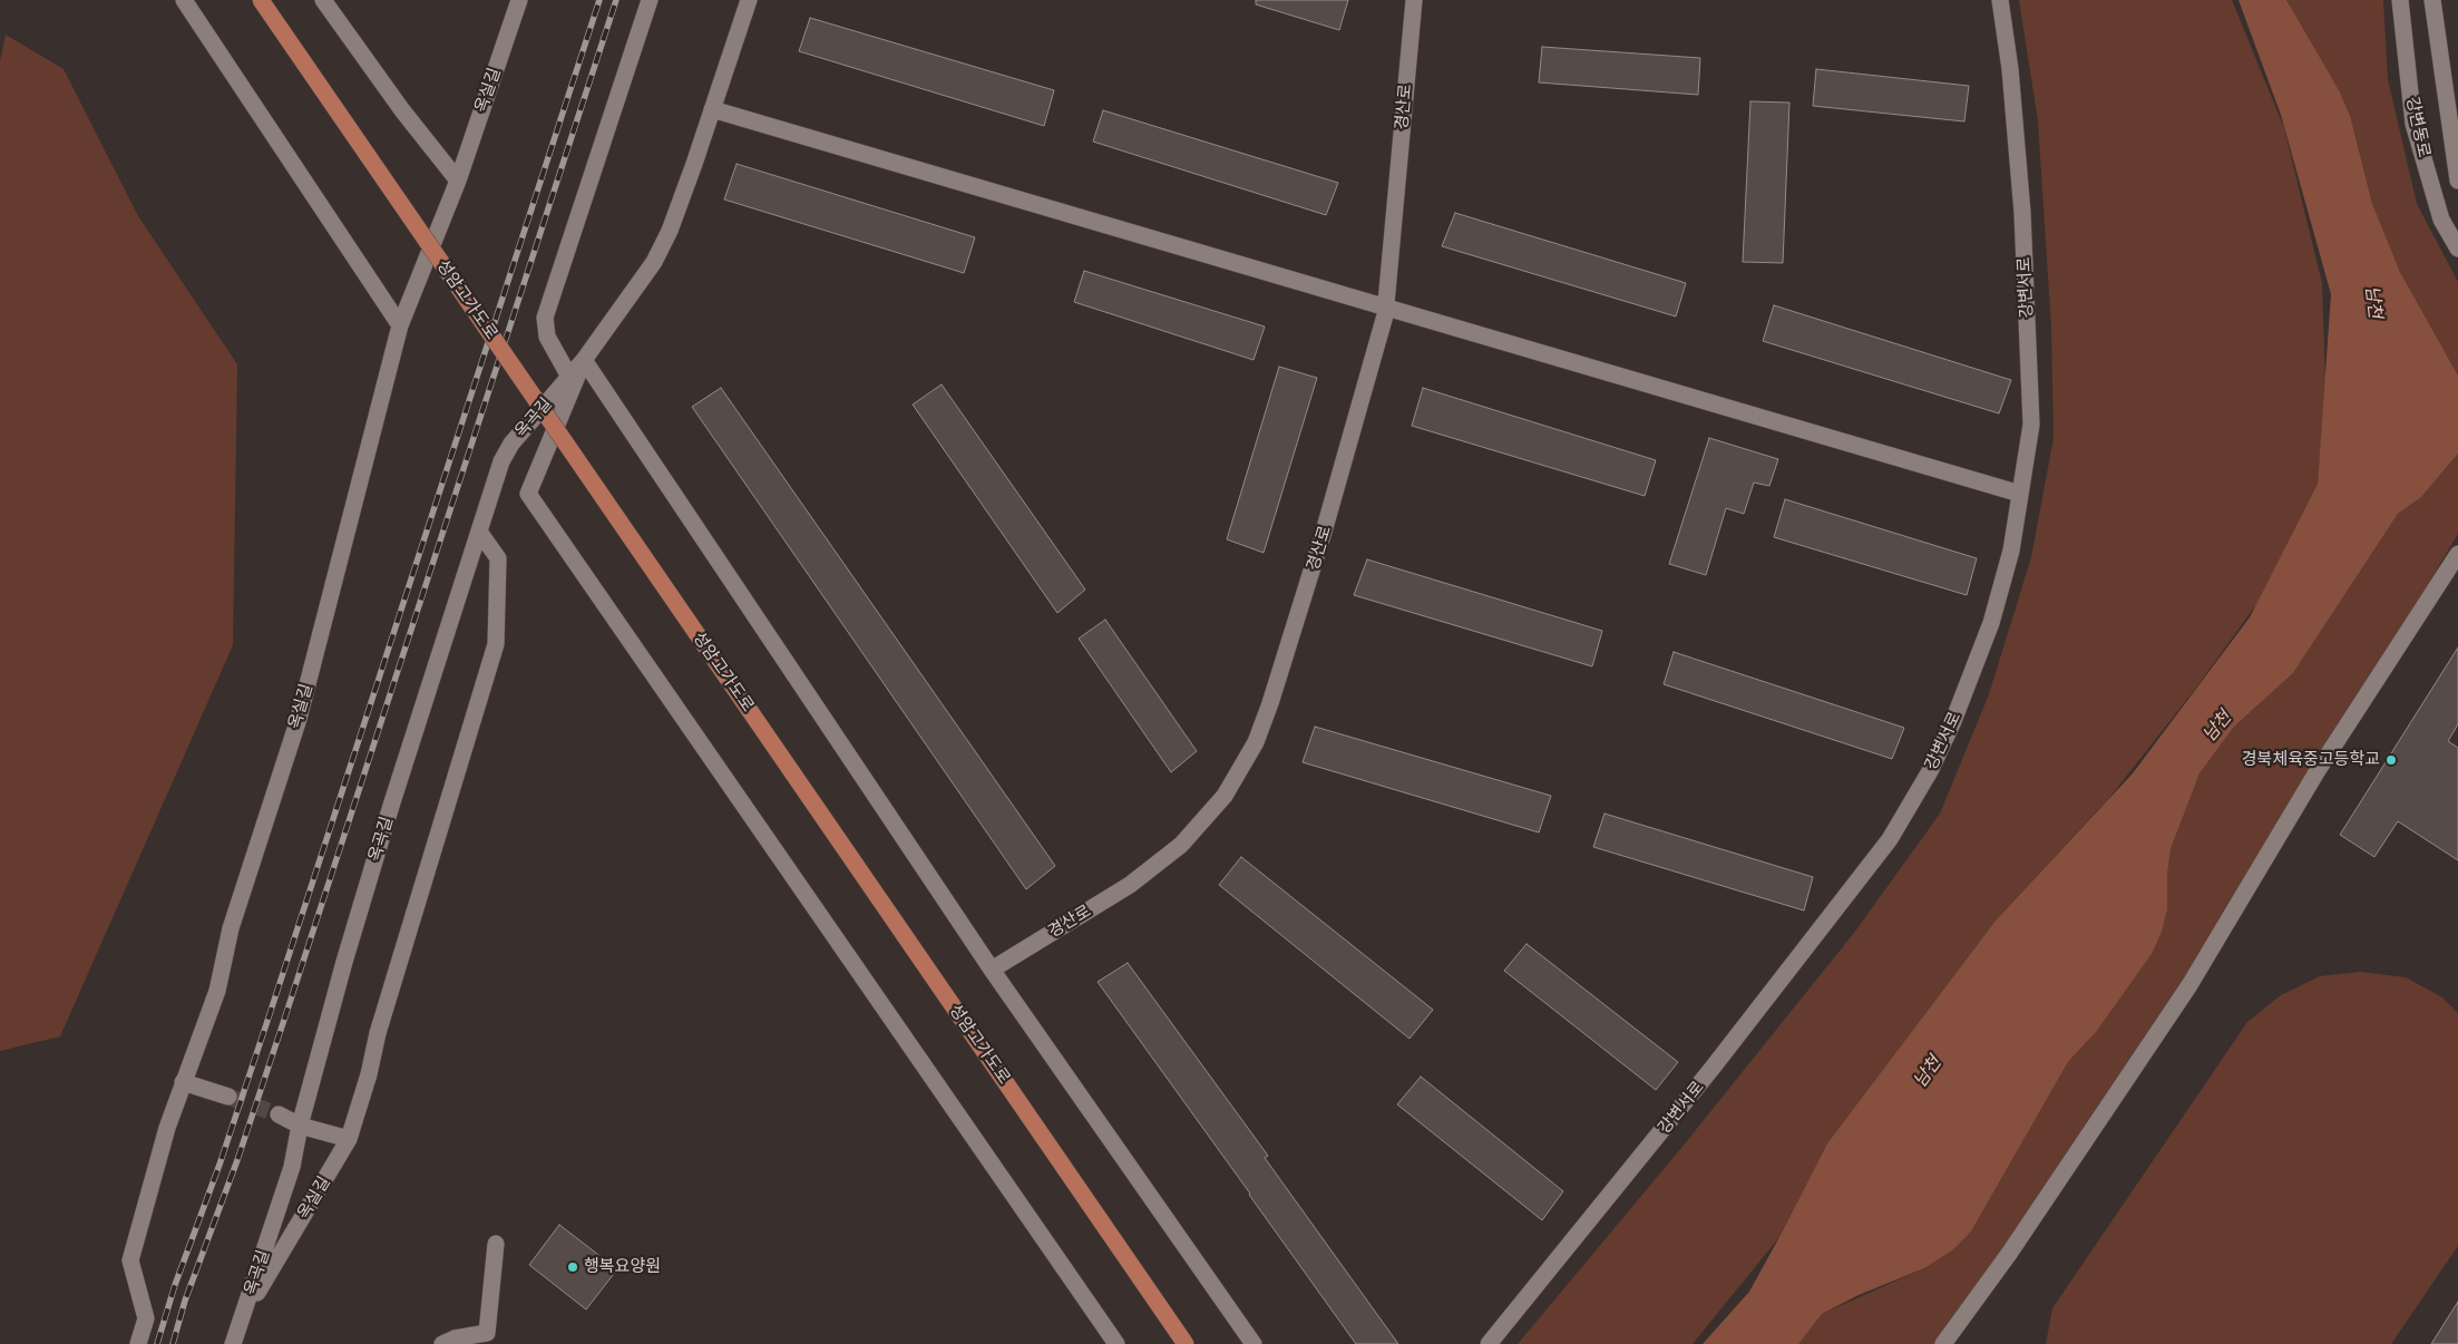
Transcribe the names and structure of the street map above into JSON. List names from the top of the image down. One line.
{"streets":{"main road":["성암고가도로"],"street":["옥실길","경산로","강변동로","강변서로","옥곡길"]},"crossings":[["옥실길","옥곡길"]],"water":["남천"],"places":["경북체육중고등학교","행복요양원"]}
